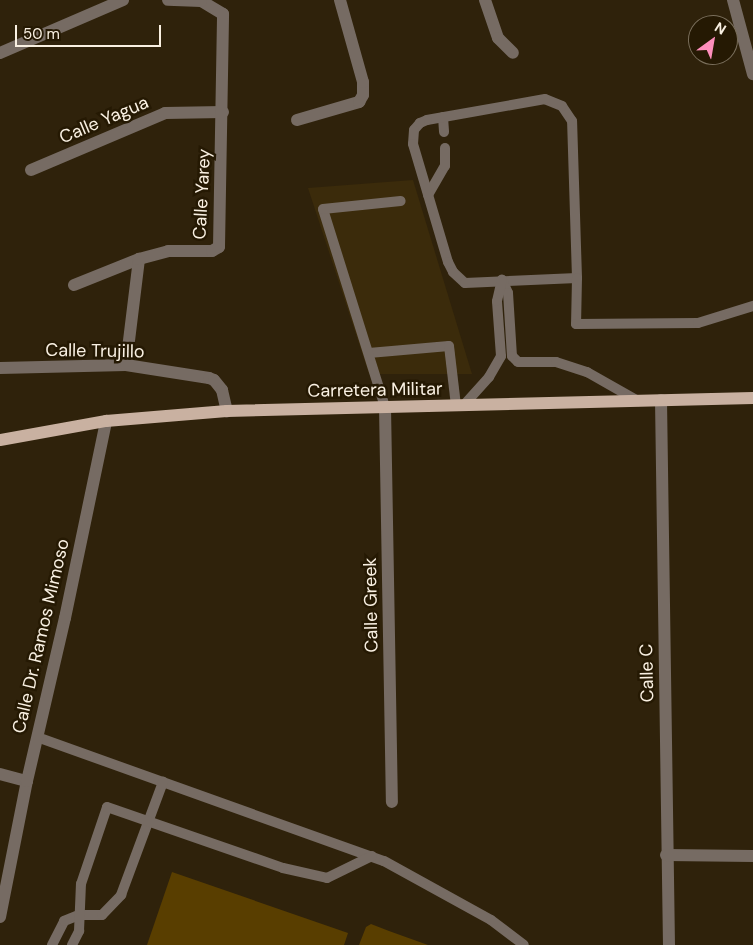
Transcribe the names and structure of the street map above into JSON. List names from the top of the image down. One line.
{"streets":{"main road":["Carretera Militar"],"street":["Calle Yagua","Calle Yarey","Calle Trujillo","Calle Greek","Calle Dr. Ramos Mimoso","Calle C"]},"crossings":[["Calle Yagua","Calle Yarey"],["Calle Trujillo","Carretera Militar"],["Carretera Militar","Calle Greek"],["Carretera Militar","Calle Dr. Ramos Mimoso"],["Carretera Militar","Calle C"]],"scale_bar":"50 m","north":"top right"}
